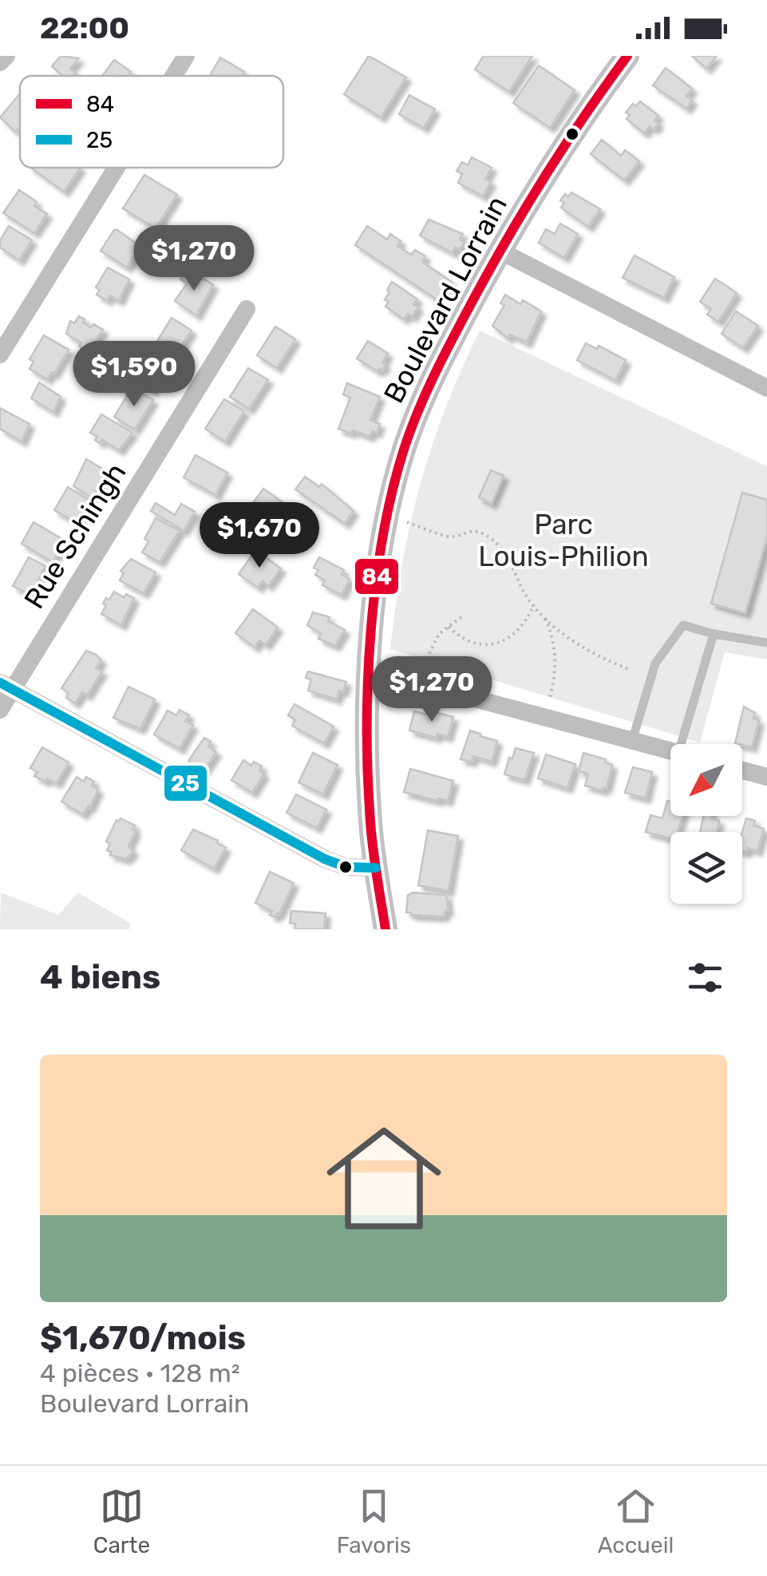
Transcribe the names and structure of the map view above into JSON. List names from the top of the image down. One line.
{"streets":{"main road":["Boulevard Lorrain"],"street":["Rue Schingh"]},"parks":["Parc Louis-Philion"],"lines":["transit line 84","transit line 25"],"legend":["84","25"],"north":"bottom left","page":{"status":"22:00","price":["$1,270","$1,590","$1,670","$1,270"],"heading":"4 biens","list":[{"name":"$1,670/mois","note":"4 pièces · 128 m² · Boulevard Lorrain"}],"tabs":["Carte","Favoris","Accueil"]}}
